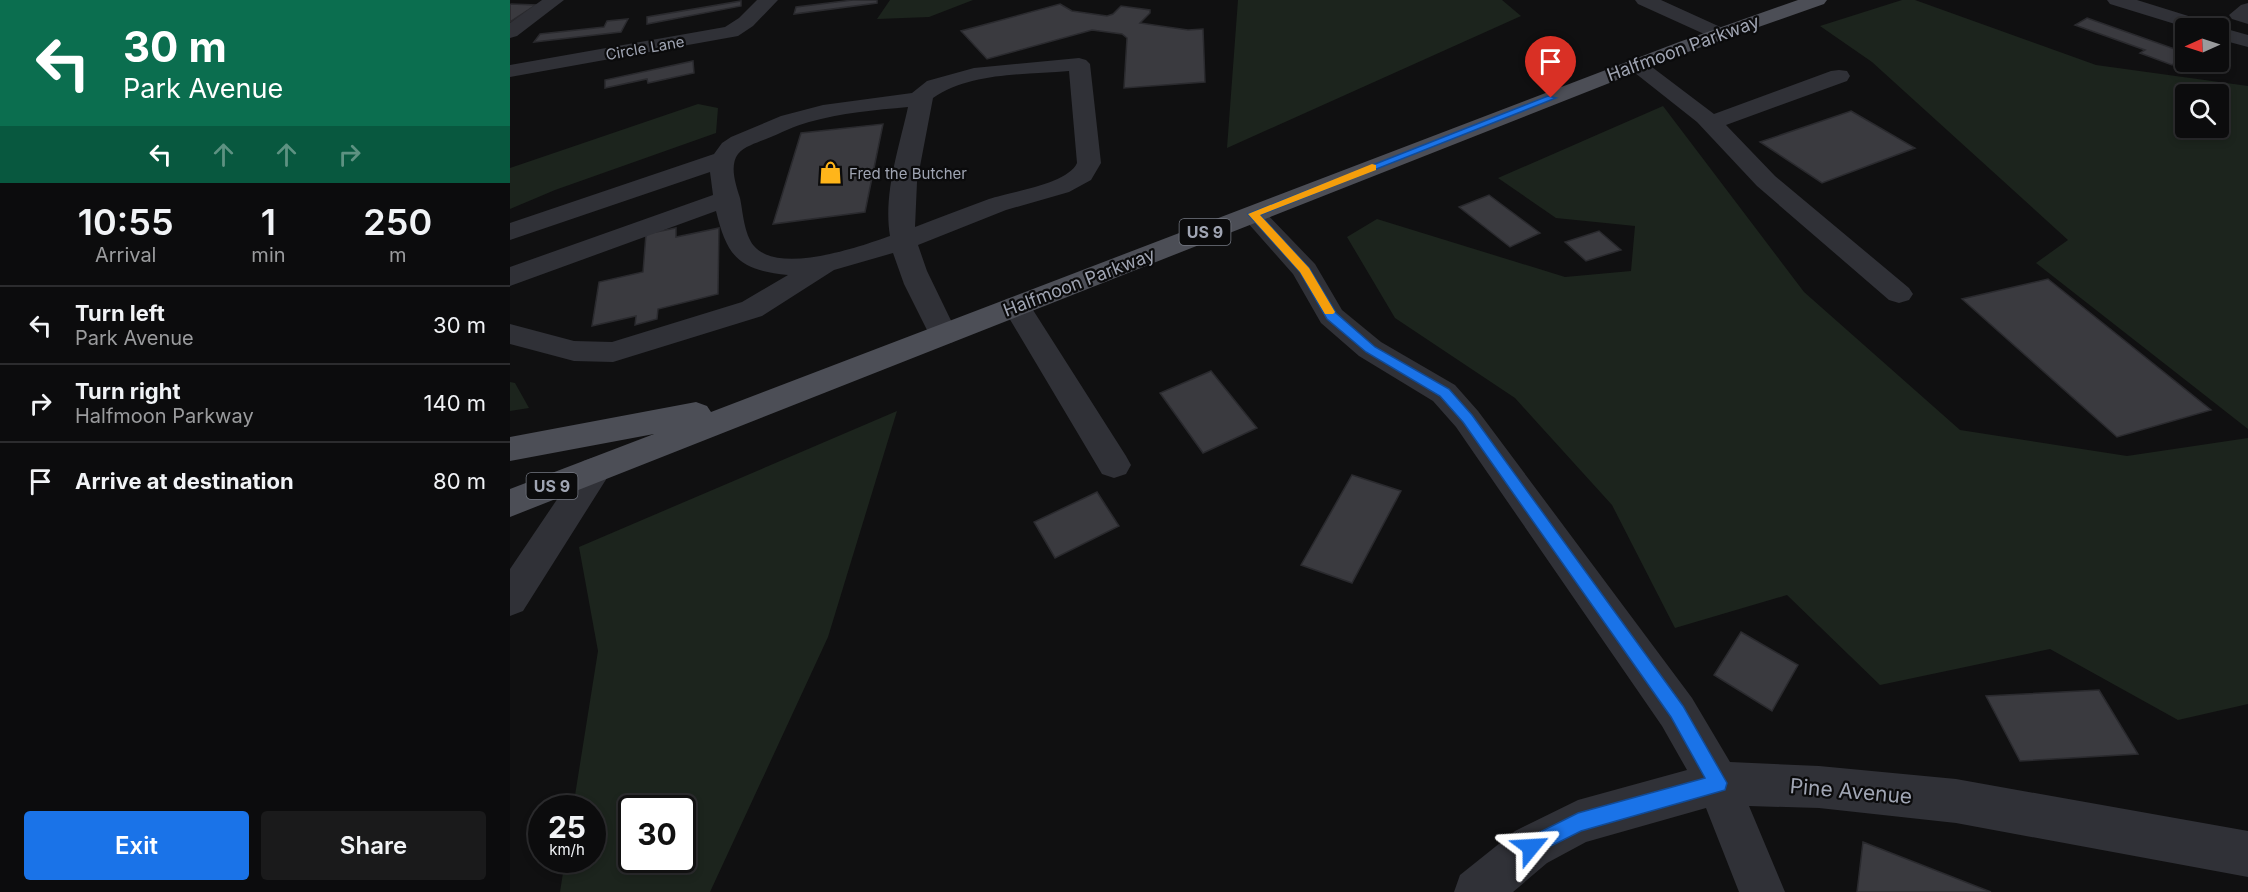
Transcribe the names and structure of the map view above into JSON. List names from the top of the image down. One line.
{"streets":{"main road":["Halfmoon Parkway","US 9"],"street":["Circle Lane","Pine Avenue"]},"places":{"shop":["Fred the Butcher"]},"north":"left","page":{"turn":["30 m","Park Avenue"],"eta":["10:55","Arrival","1","min","250","m"],"list":[{"name":"Turn left","note":"Park Avenue","value":"30 m"},{"name":"Turn right","note":"Halfmoon Parkway","value":"140 m"},{"name":"Arrive at destination","value":"80 m"}],"speed":"25 km/h","limit":"30","buttons":["Exit","Share"]}}
